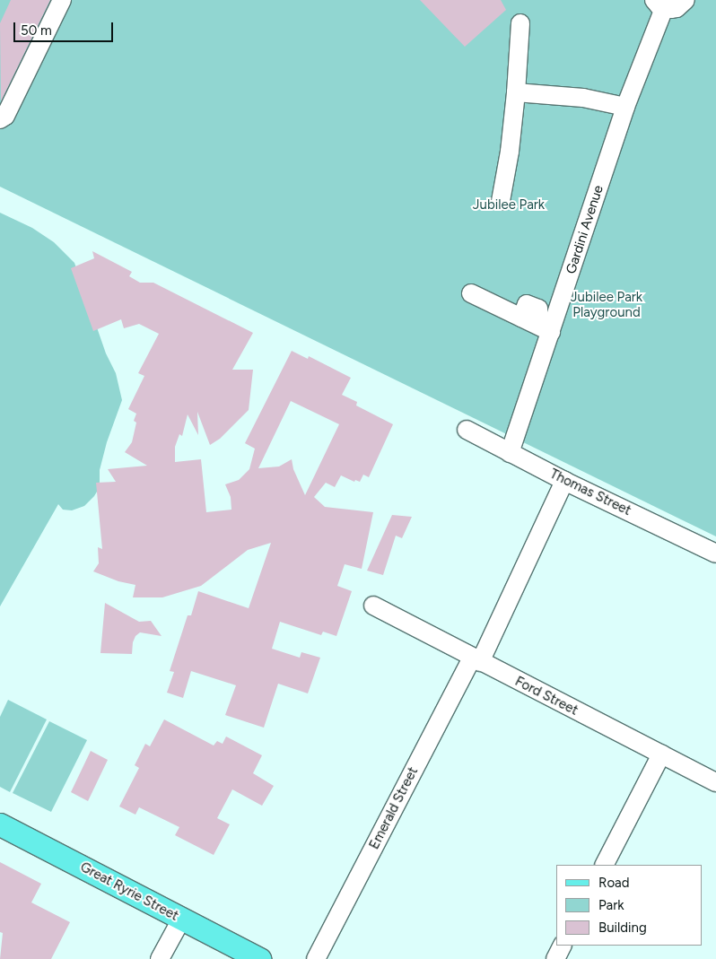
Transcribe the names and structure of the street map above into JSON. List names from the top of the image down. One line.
{"streets":{"main road":["Great Ryrie Street"],"street":["Gardini Avenue","Thomas Street","Ford Street","Emerald Street"]},"crossings":[["Gardini Avenue","Thomas Street"],["Thomas Street","Emerald Street"],["Ford Street","Emerald Street"]],"parks":["Jubilee Park","Jubilee Park Playground"],"legend":["Road","Park","Building"],"scale_bar":"50 m"}
